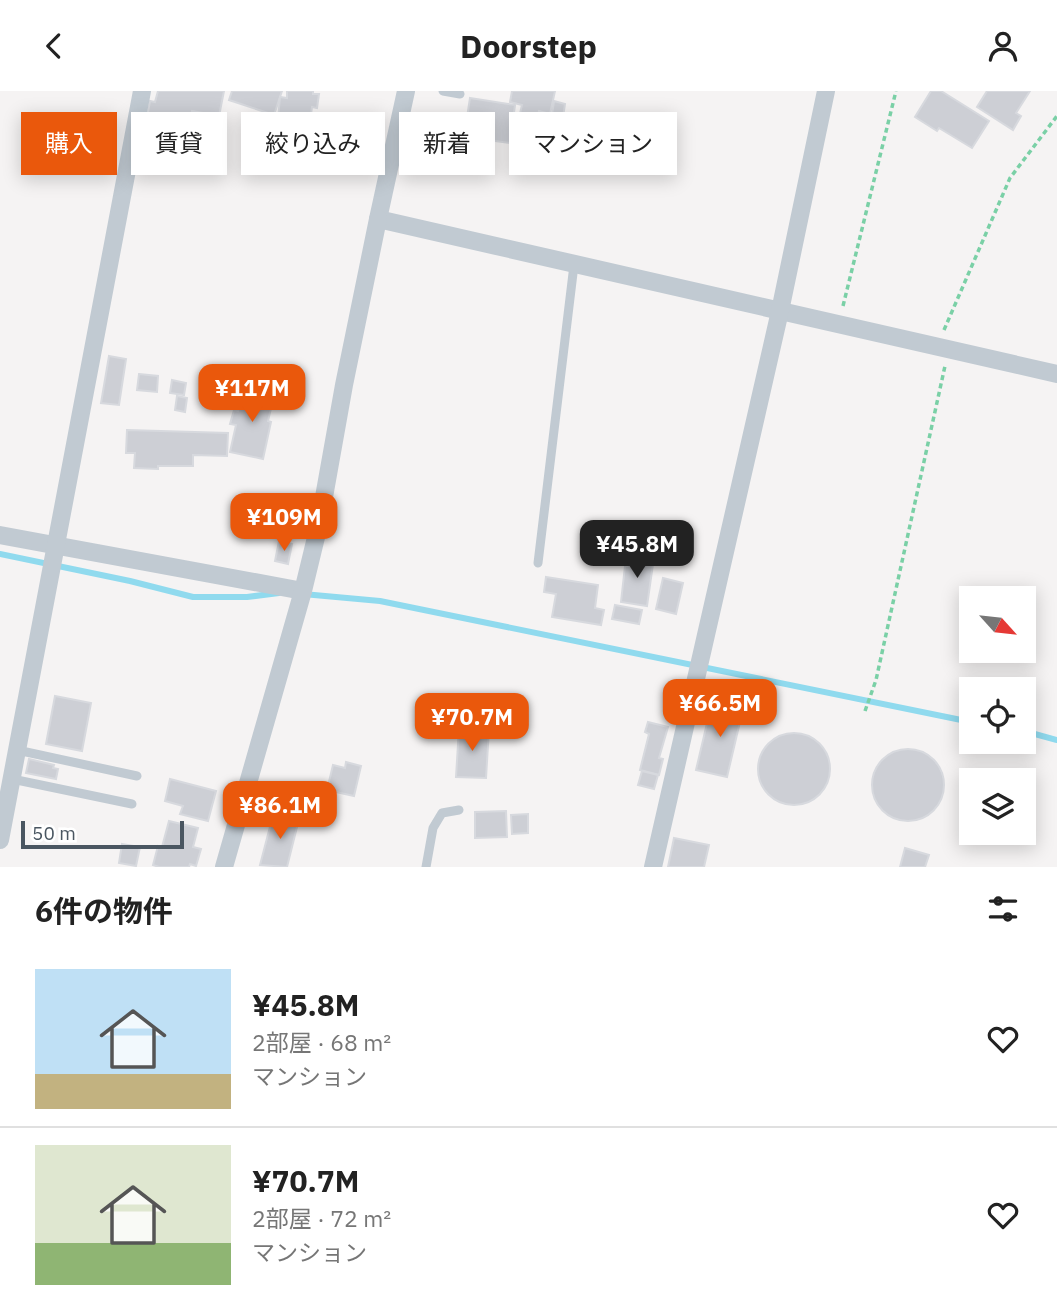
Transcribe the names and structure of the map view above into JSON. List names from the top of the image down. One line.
{"scale_bar":"50 m","north":"bottom right","page":{"header":"Doorstep","chip":["購入","賃貸","絞り込み","新着","マンション"],"price":["¥117M","¥109M","¥45.8M","¥66.5M","¥70.7M","¥86.1M"],"scale":"50 m","heading":"6件の物件","list":[{"name":"¥45.8M","note":"2部屋 · 68 m² · マンション"},{"name":"¥70.7M","note":"2部屋 · 72 m² · マンション"}]}}
